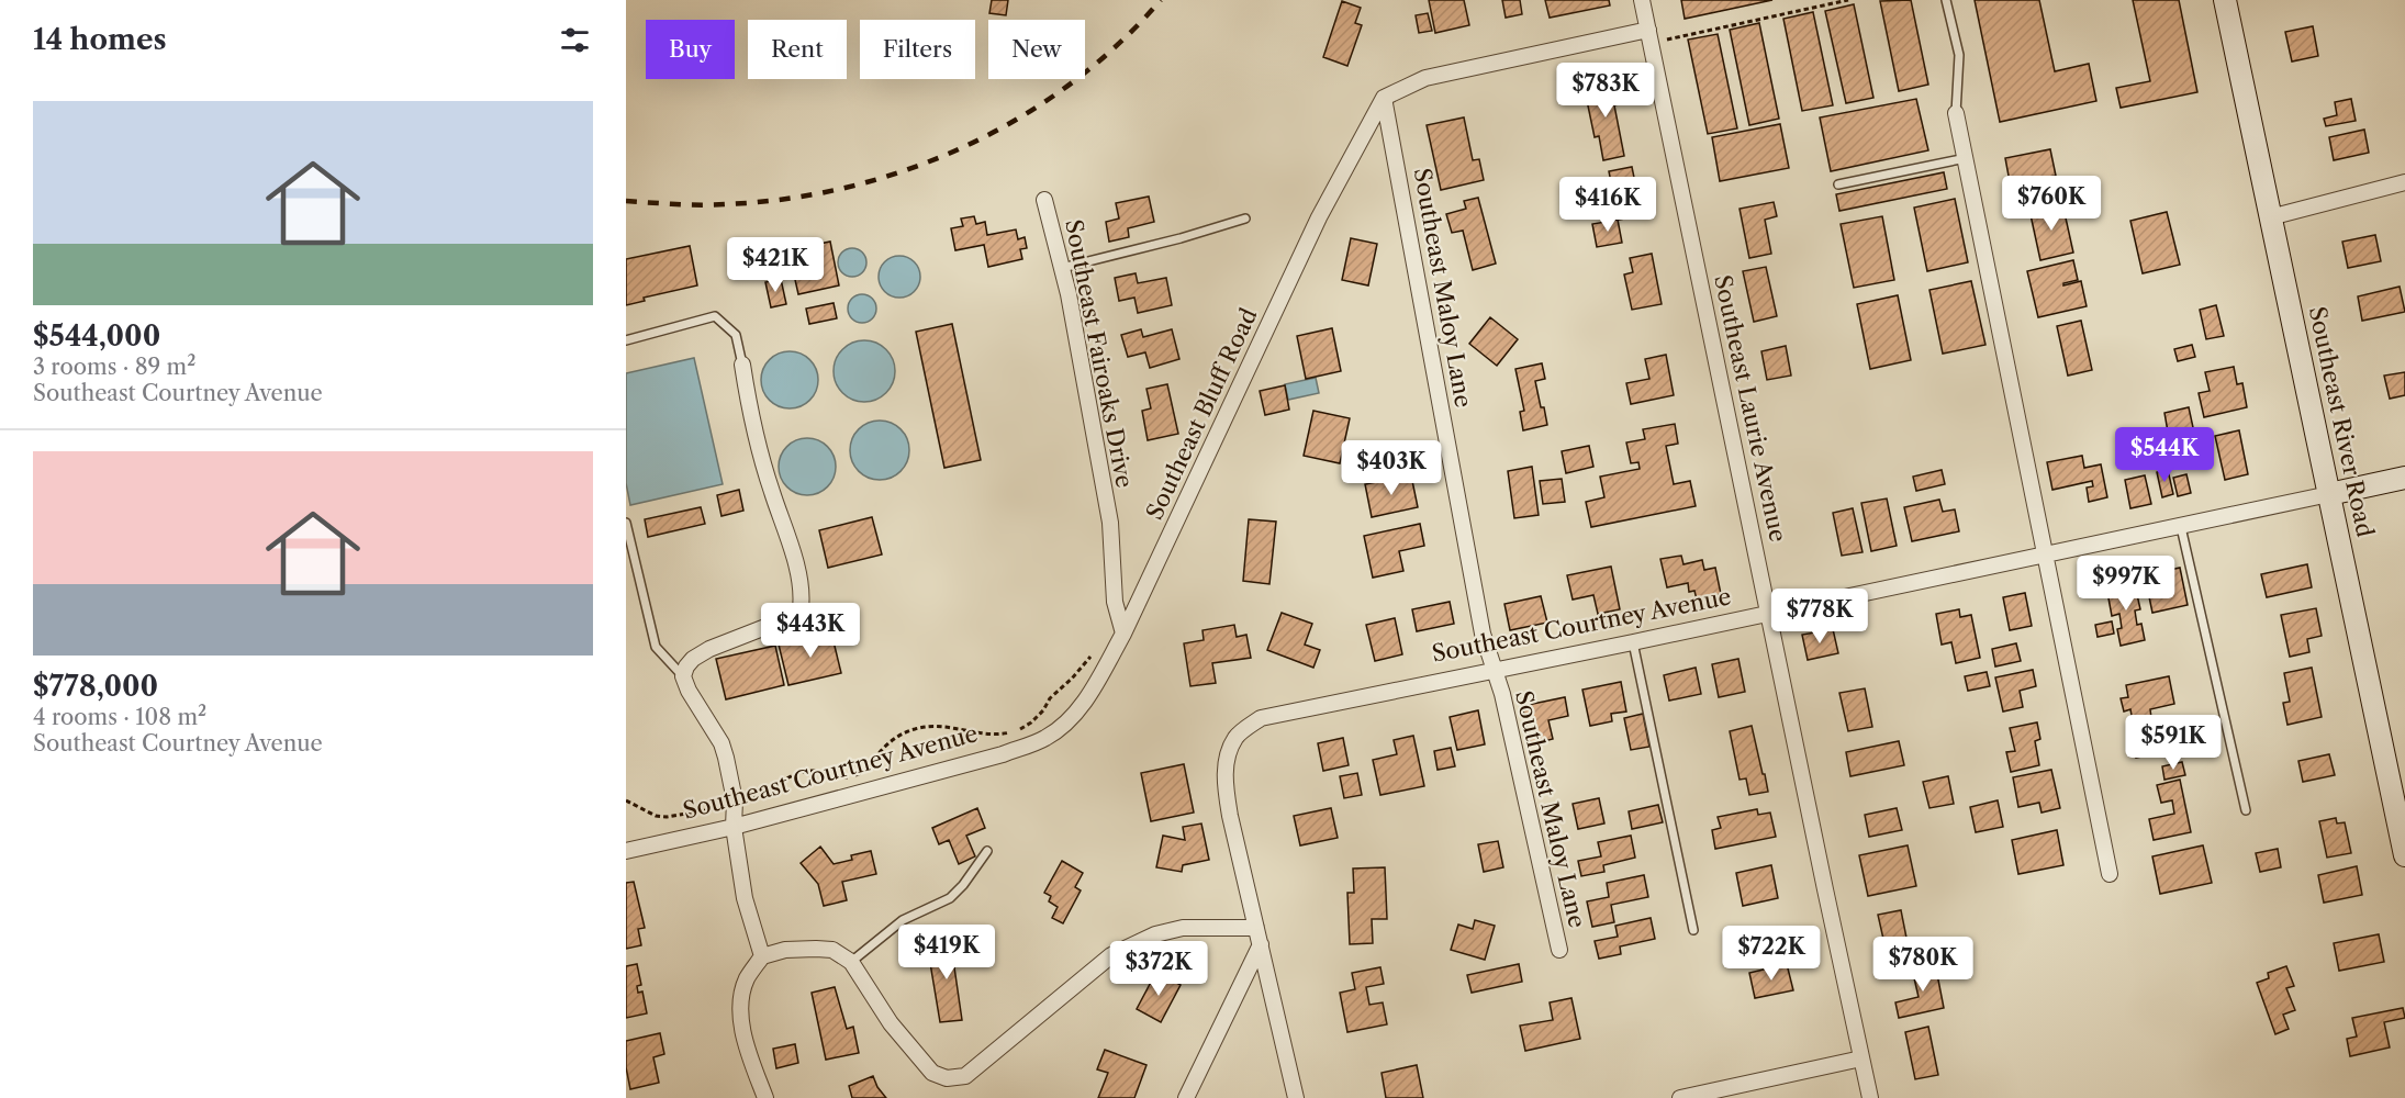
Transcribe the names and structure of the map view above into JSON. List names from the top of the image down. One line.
{"streets":{"street":["Southeast Maloy Lane","Southeast Fairoaks Drive","Southeast Laurie Avenue","Southeast Bluff Road","Southeast River Road","Southeast Courtney Avenue"]},"crossings":[["Southeast Maloy Lane","Southeast Bluff Road"],["Southeast Maloy Lane","Southeast Courtney Avenue"],["Southeast Fairoaks Drive","Southeast Bluff Road"],["Southeast Laurie Avenue","Southeast Courtney Avenue"],["Southeast Bluff Road","Southeast Courtney Avenue"],["Southeast River Road","Southeast Courtney Avenue"]],"page":{"heading":"14 homes","chip":["Buy","Rent","Filters","New"],"price":["$783K","$760K","$416K","$421K","$544K","$403K","$997K","$778K","$443K","$591K","$419K","$722K","$780K","$372K"],"list":[{"name":"$544,000","note":"3 rooms · 89 m² · Southeast Courtney Avenue"},{"name":"$778,000","note":"4 rooms · 108 m² · Southeast Courtney Avenue"}]}}
